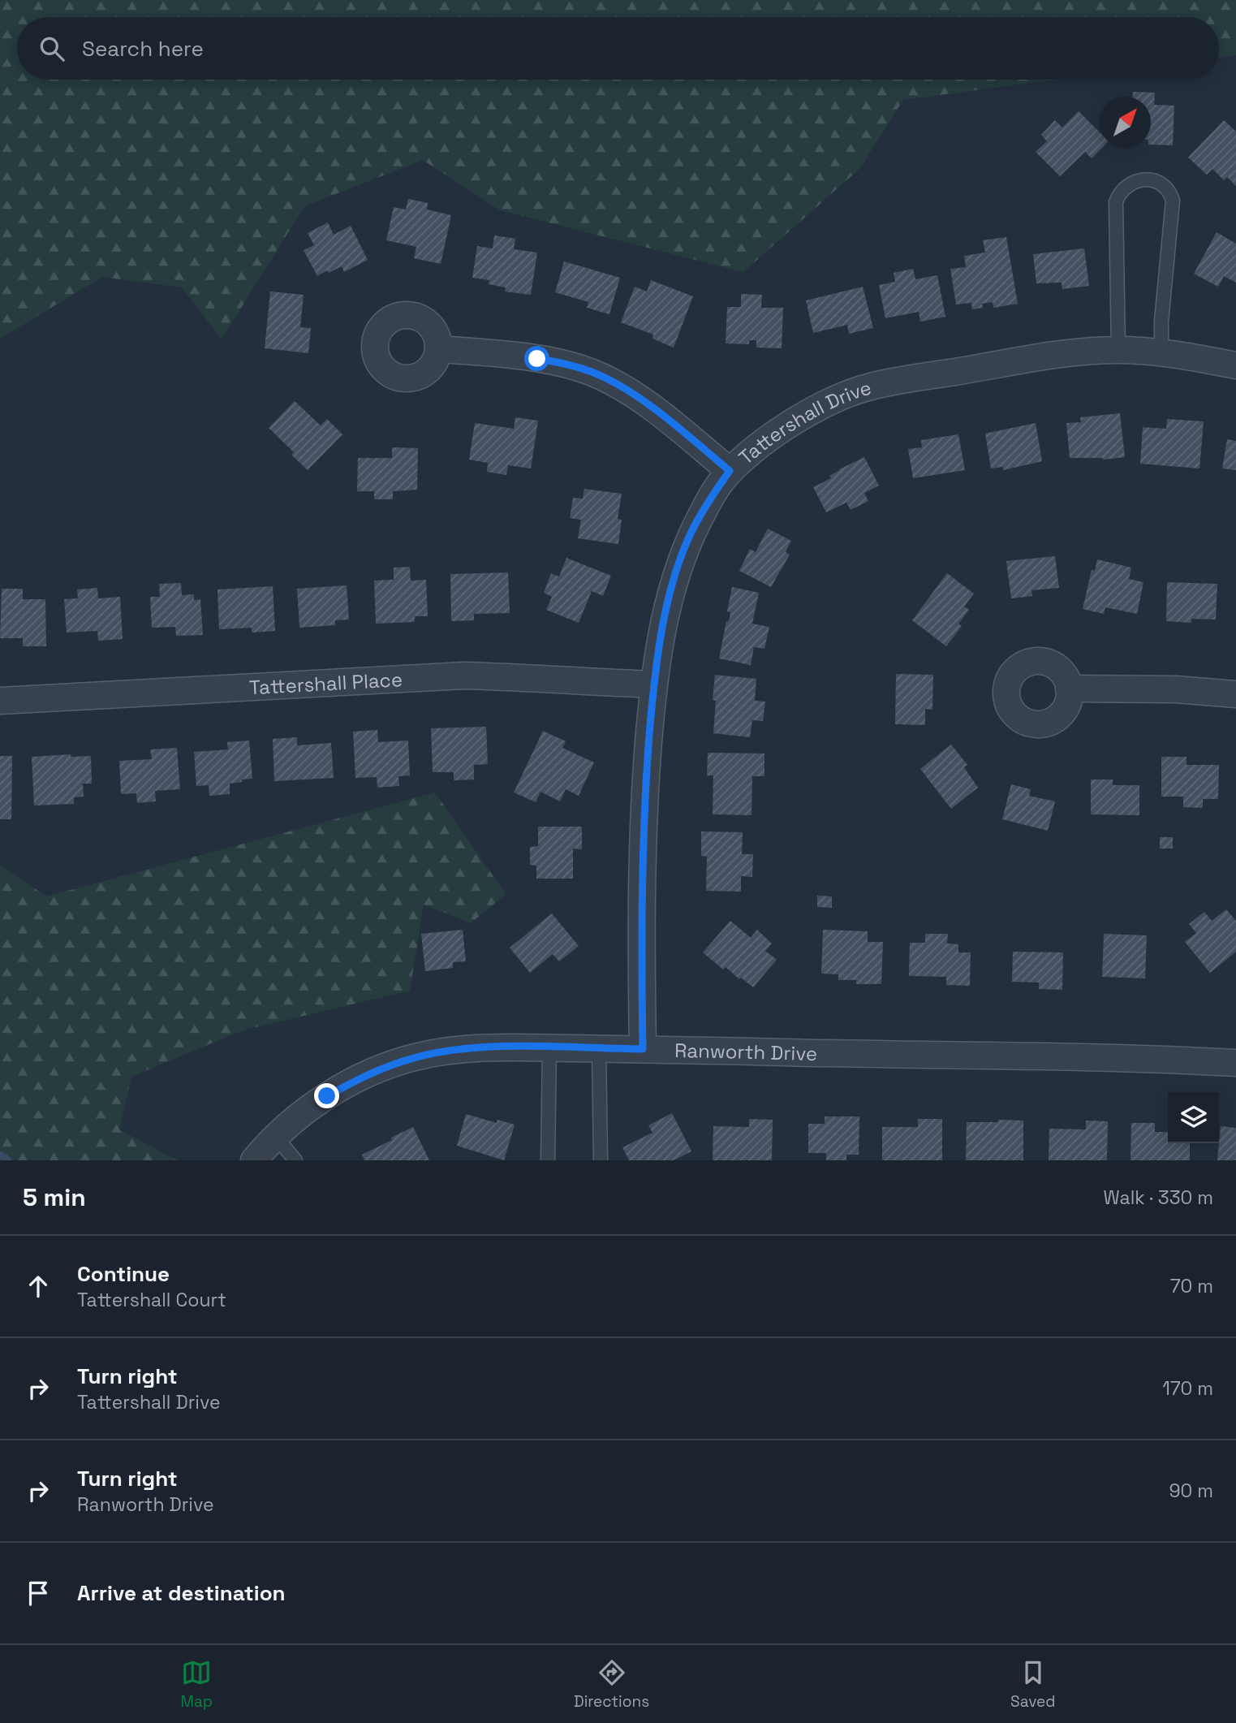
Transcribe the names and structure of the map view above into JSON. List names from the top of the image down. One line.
{"streets":{"street":["Tattershall Drive","Tattershall Place","Ranworth Drive"]},"crossings":[["Tattershall Drive","Tattershall Place"],["Tattershall Drive","Ranworth Drive"]],"north":"top right","page":{"search":"Search here","heading":["5 min","Walk · 330 m"],"list":[["Continue","Tattershall Court","70 m"],["Turn right","Tattershall Drive","170 m"],["Turn right","Ranworth Drive","90 m"],"Arrive at destination"],"nav":["Map","Directions","Saved"]}}
